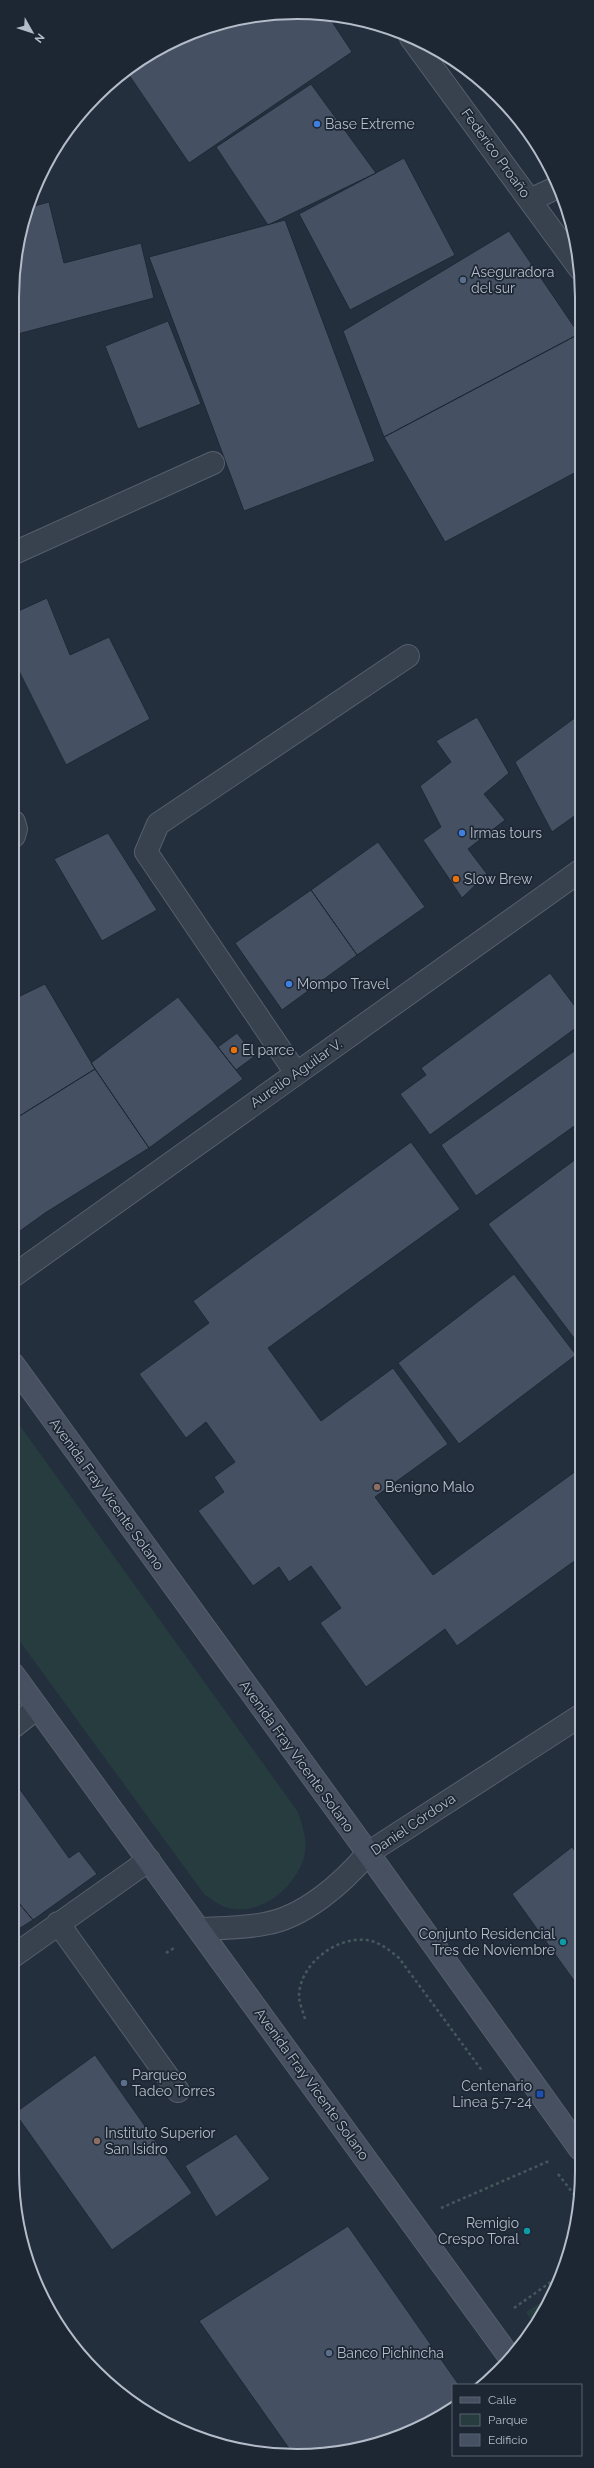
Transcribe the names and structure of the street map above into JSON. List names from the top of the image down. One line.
{"streets":{"main road":["Avenida Fray Vicente Solano"],"street":["Federico Proaño","Aurelio Aguilar V.","Daniel Córdova"]},"crossings":[["Avenida Fray Vicente Solano","Daniel Córdova"]],"places":{"other":["Base Extreme","Aseguradora del sur","Irmas tours","Slow Brew","Mompo Travel","El parce","Benigno Malo","Conjunto Residencial Tres de Noviembre","Parqueo Tadeo Torres","Instituto Superior San Isidro","Remigio Crespo Toral","Banco Pichincha"],"transit":["Centenario Linea 5-7-24"]},"legend":["Calle","Parque","Edificio"],"north":"bottom right"}
